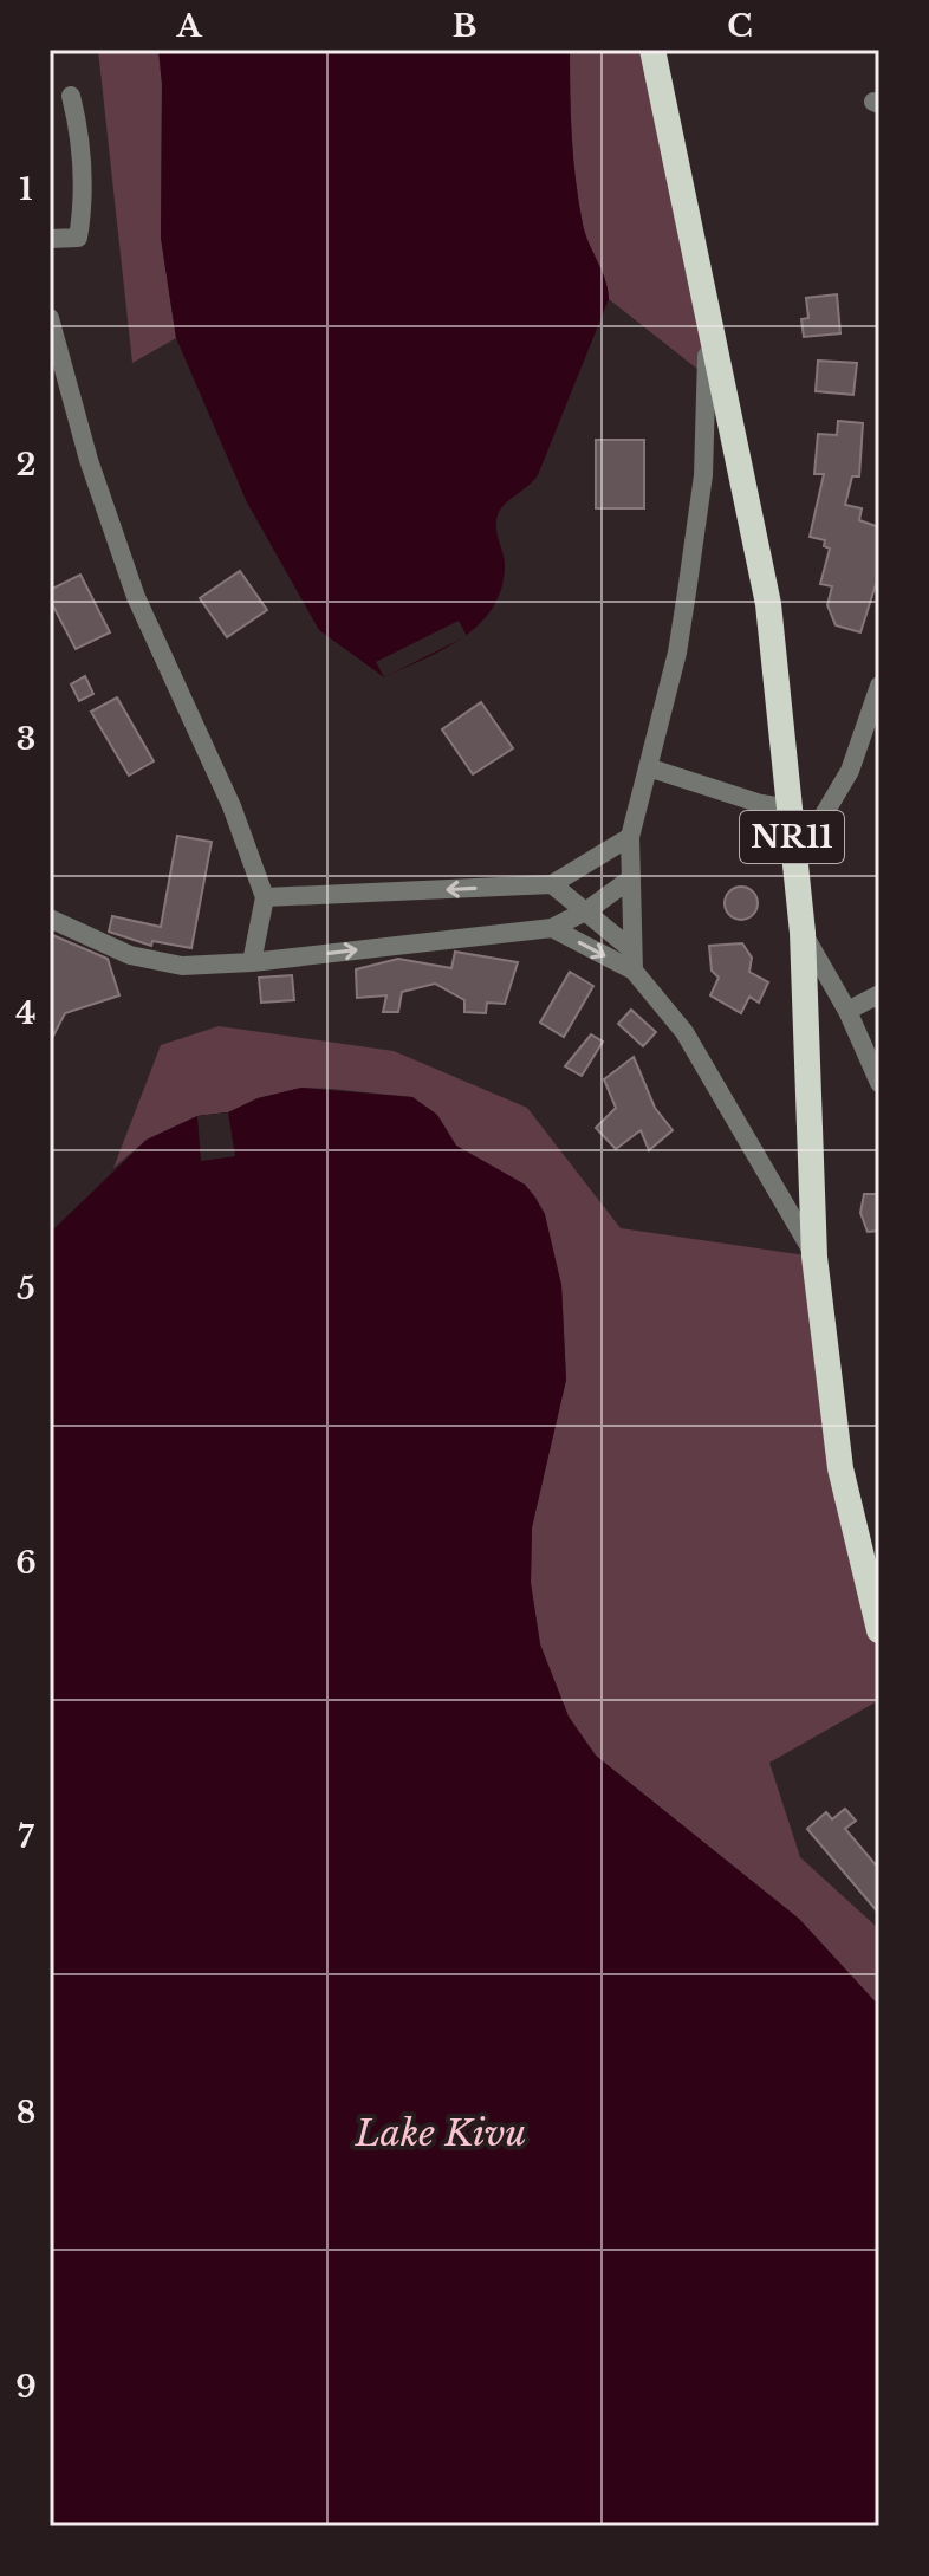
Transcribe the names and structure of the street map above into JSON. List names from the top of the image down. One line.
{"streets":{"highway":["NR11"]},"water":["Lake Kivu"],"grid":{"columns":["A","B","C"],"rows":["1","2","3","4","5","6","7","8","9"]}}
